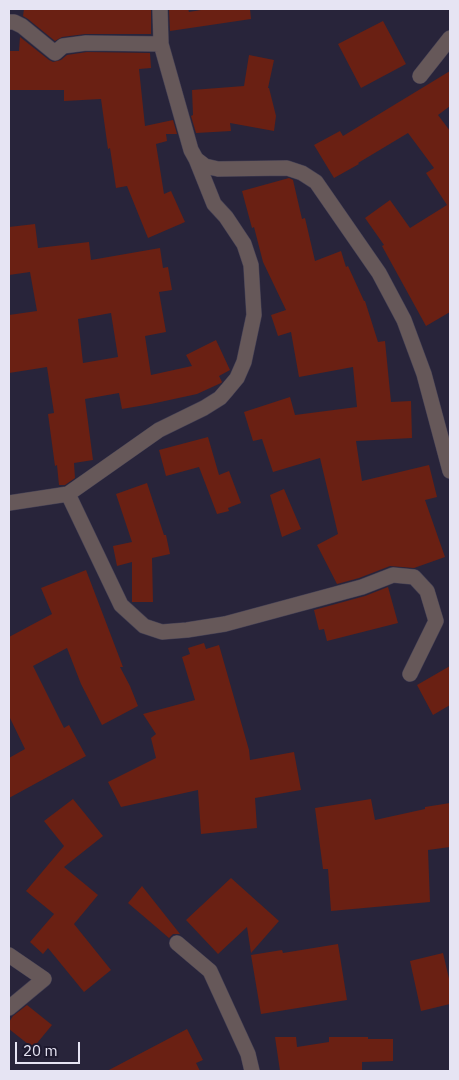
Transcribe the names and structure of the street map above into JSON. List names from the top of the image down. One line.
{"scale_bar":"20 m"}
